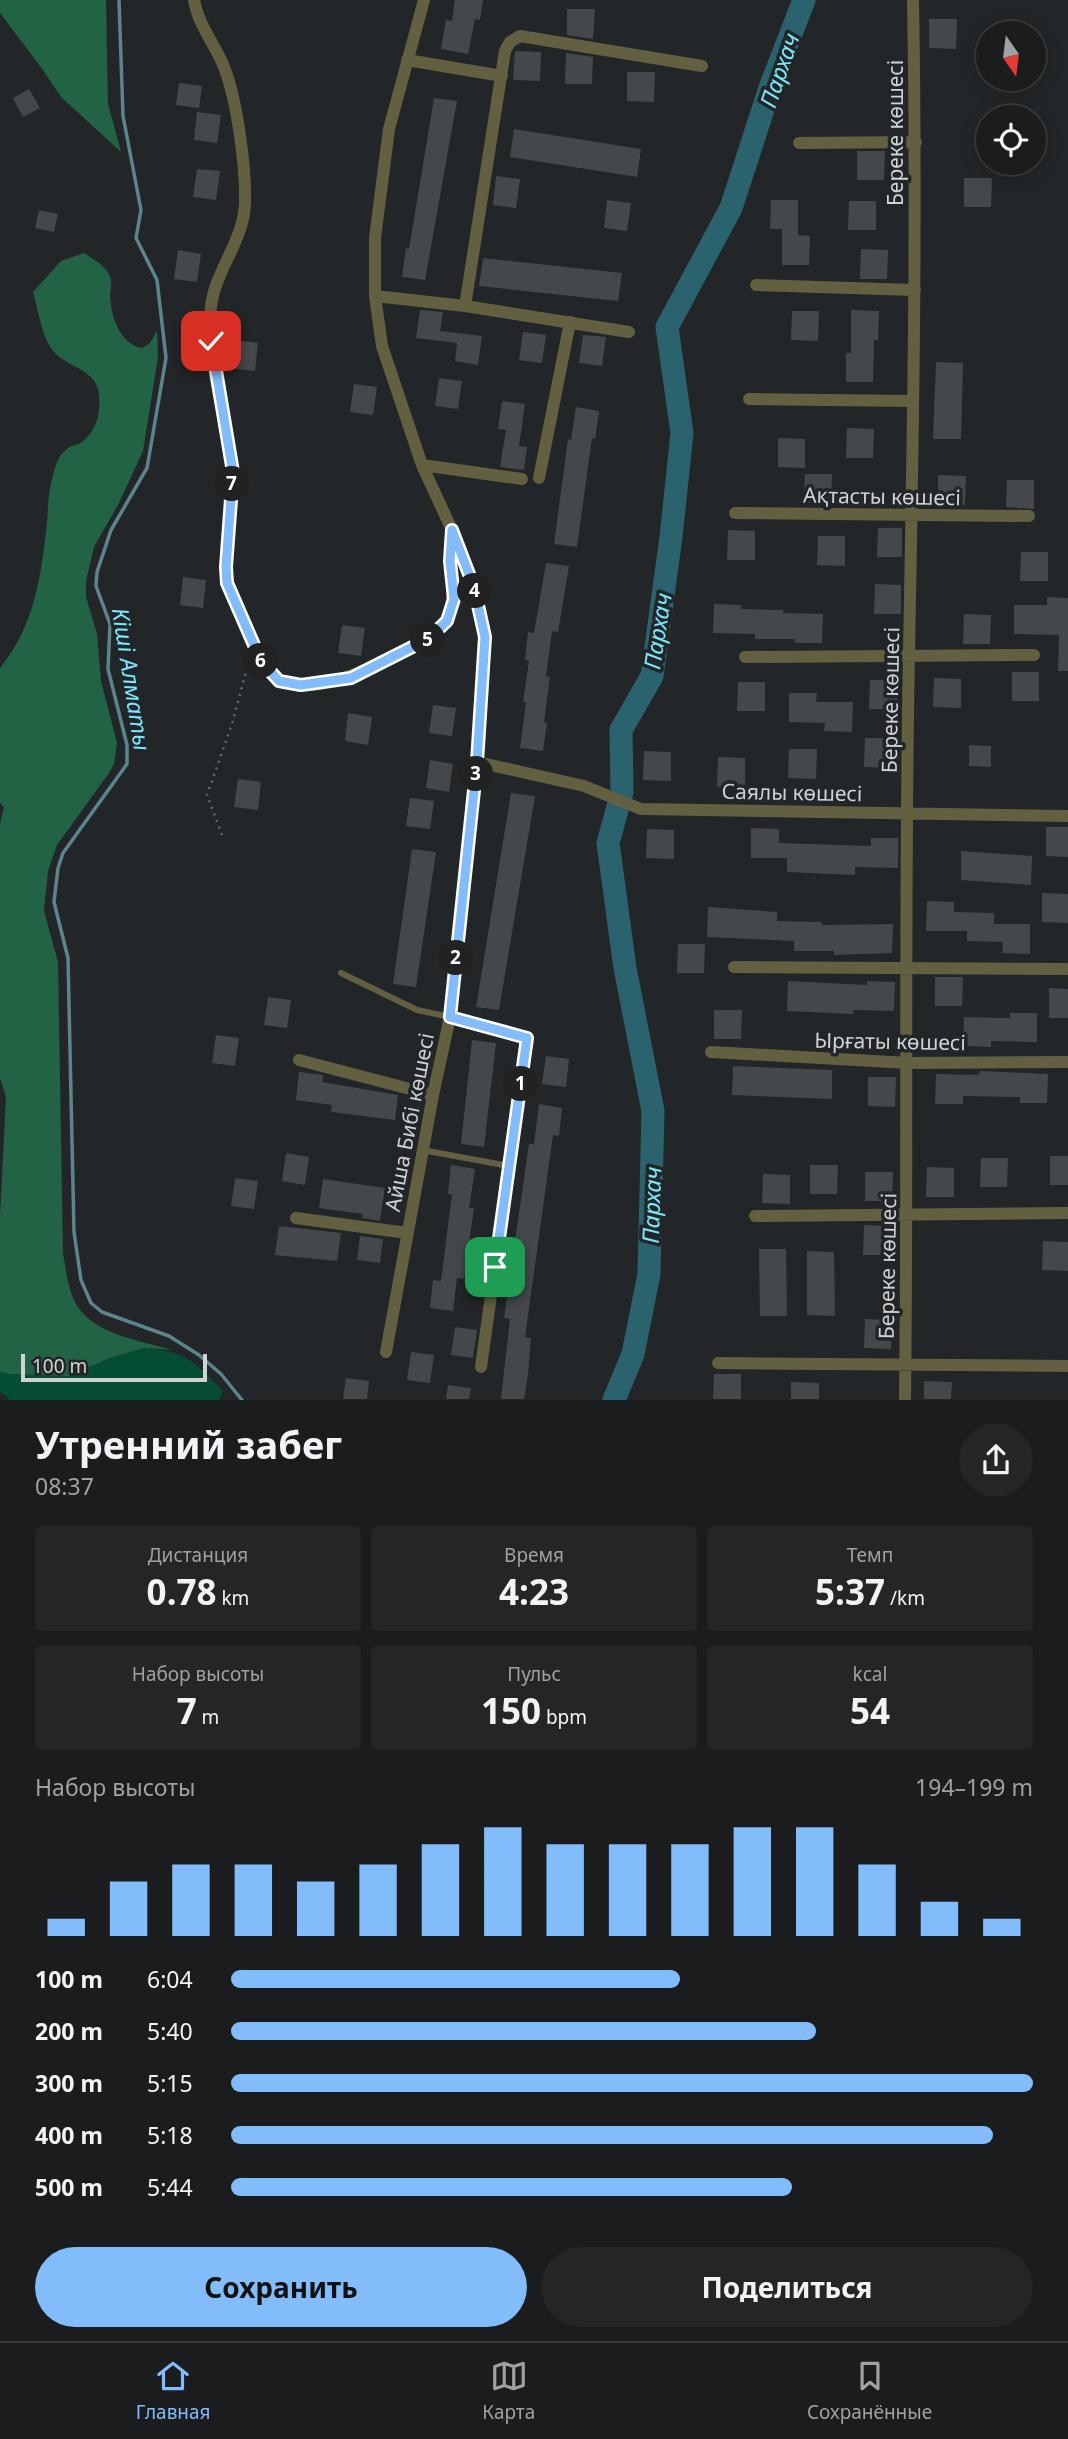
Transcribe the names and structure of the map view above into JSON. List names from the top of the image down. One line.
{"streets":{"street":["Береке көшесі","Ақтасты көшесі","Саялы көшесі","Ырғаты көшесі","Айша Бибі көшесі"]},"crossings":[["Береке көшесі","Ақтасты көшесі"],["Береке көшесі","Саялы көшесі"],["Береке көшесі","Ырғаты көшесі"],["Саялы көшесі","Айша Бибі көшесі"]],"water":["Пархач","Кіші Алматы"],"scale_bar":"100 m","north":"bottom","page":{"pins":["7","4","5","6","3","2","1"],"scale":"100 m","heading":["Утренний забег","08:37"],"stats":[["Дистанция","0.78 km"],["Время","4:23"],["Темп","5:37 /km"],["Набор высоты","7 m"],["Пульс","150 bpm"],["kcal","54"]],"chart":["Набор высоты","194–199 m"],"list":[{"name":"100 m","note":"6:04"},{"name":"200 m","note":"5:40"},{"name":"300 m","note":"5:15"},{"name":"400 m","note":"5:18"},{"name":"500 m","note":"5:44"}],"buttons":["Сохранить","Поделиться"],"tabs":["Главная","Карта","Сохранённые"]}}
